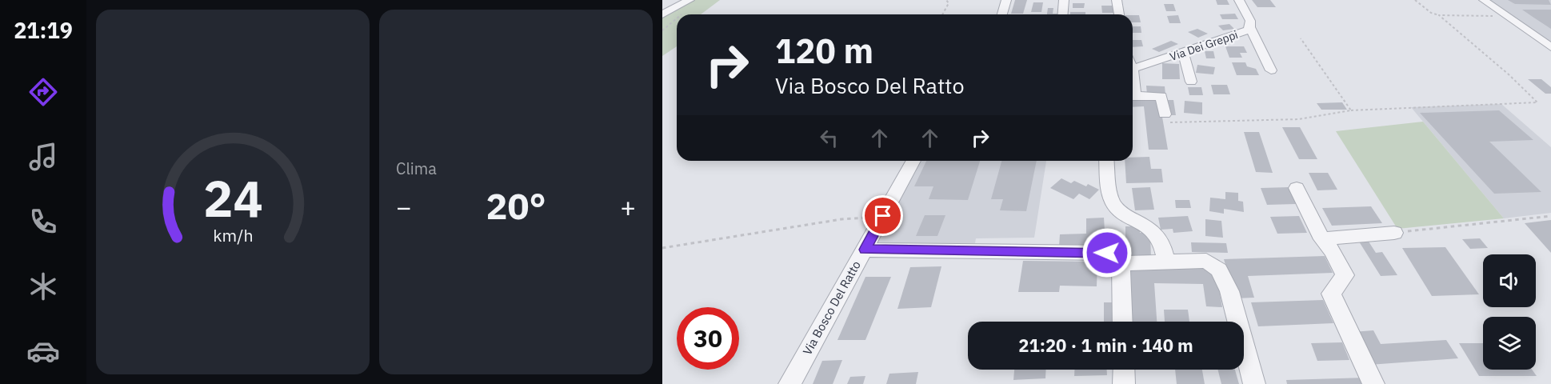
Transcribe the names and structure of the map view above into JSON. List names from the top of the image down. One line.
{"streets":{"street":["Via Dei Greppi","Via Bosco Del Ratto"]},"page":{"tabs":"21:19","tile":"Clima","turn":["120 m","Via Bosco Del Ratto"],"heat":["−","20°","+"],"limit":"30","trip":"21:20 · 1 min · 140 m","gauge":["24","km/h"]}}
